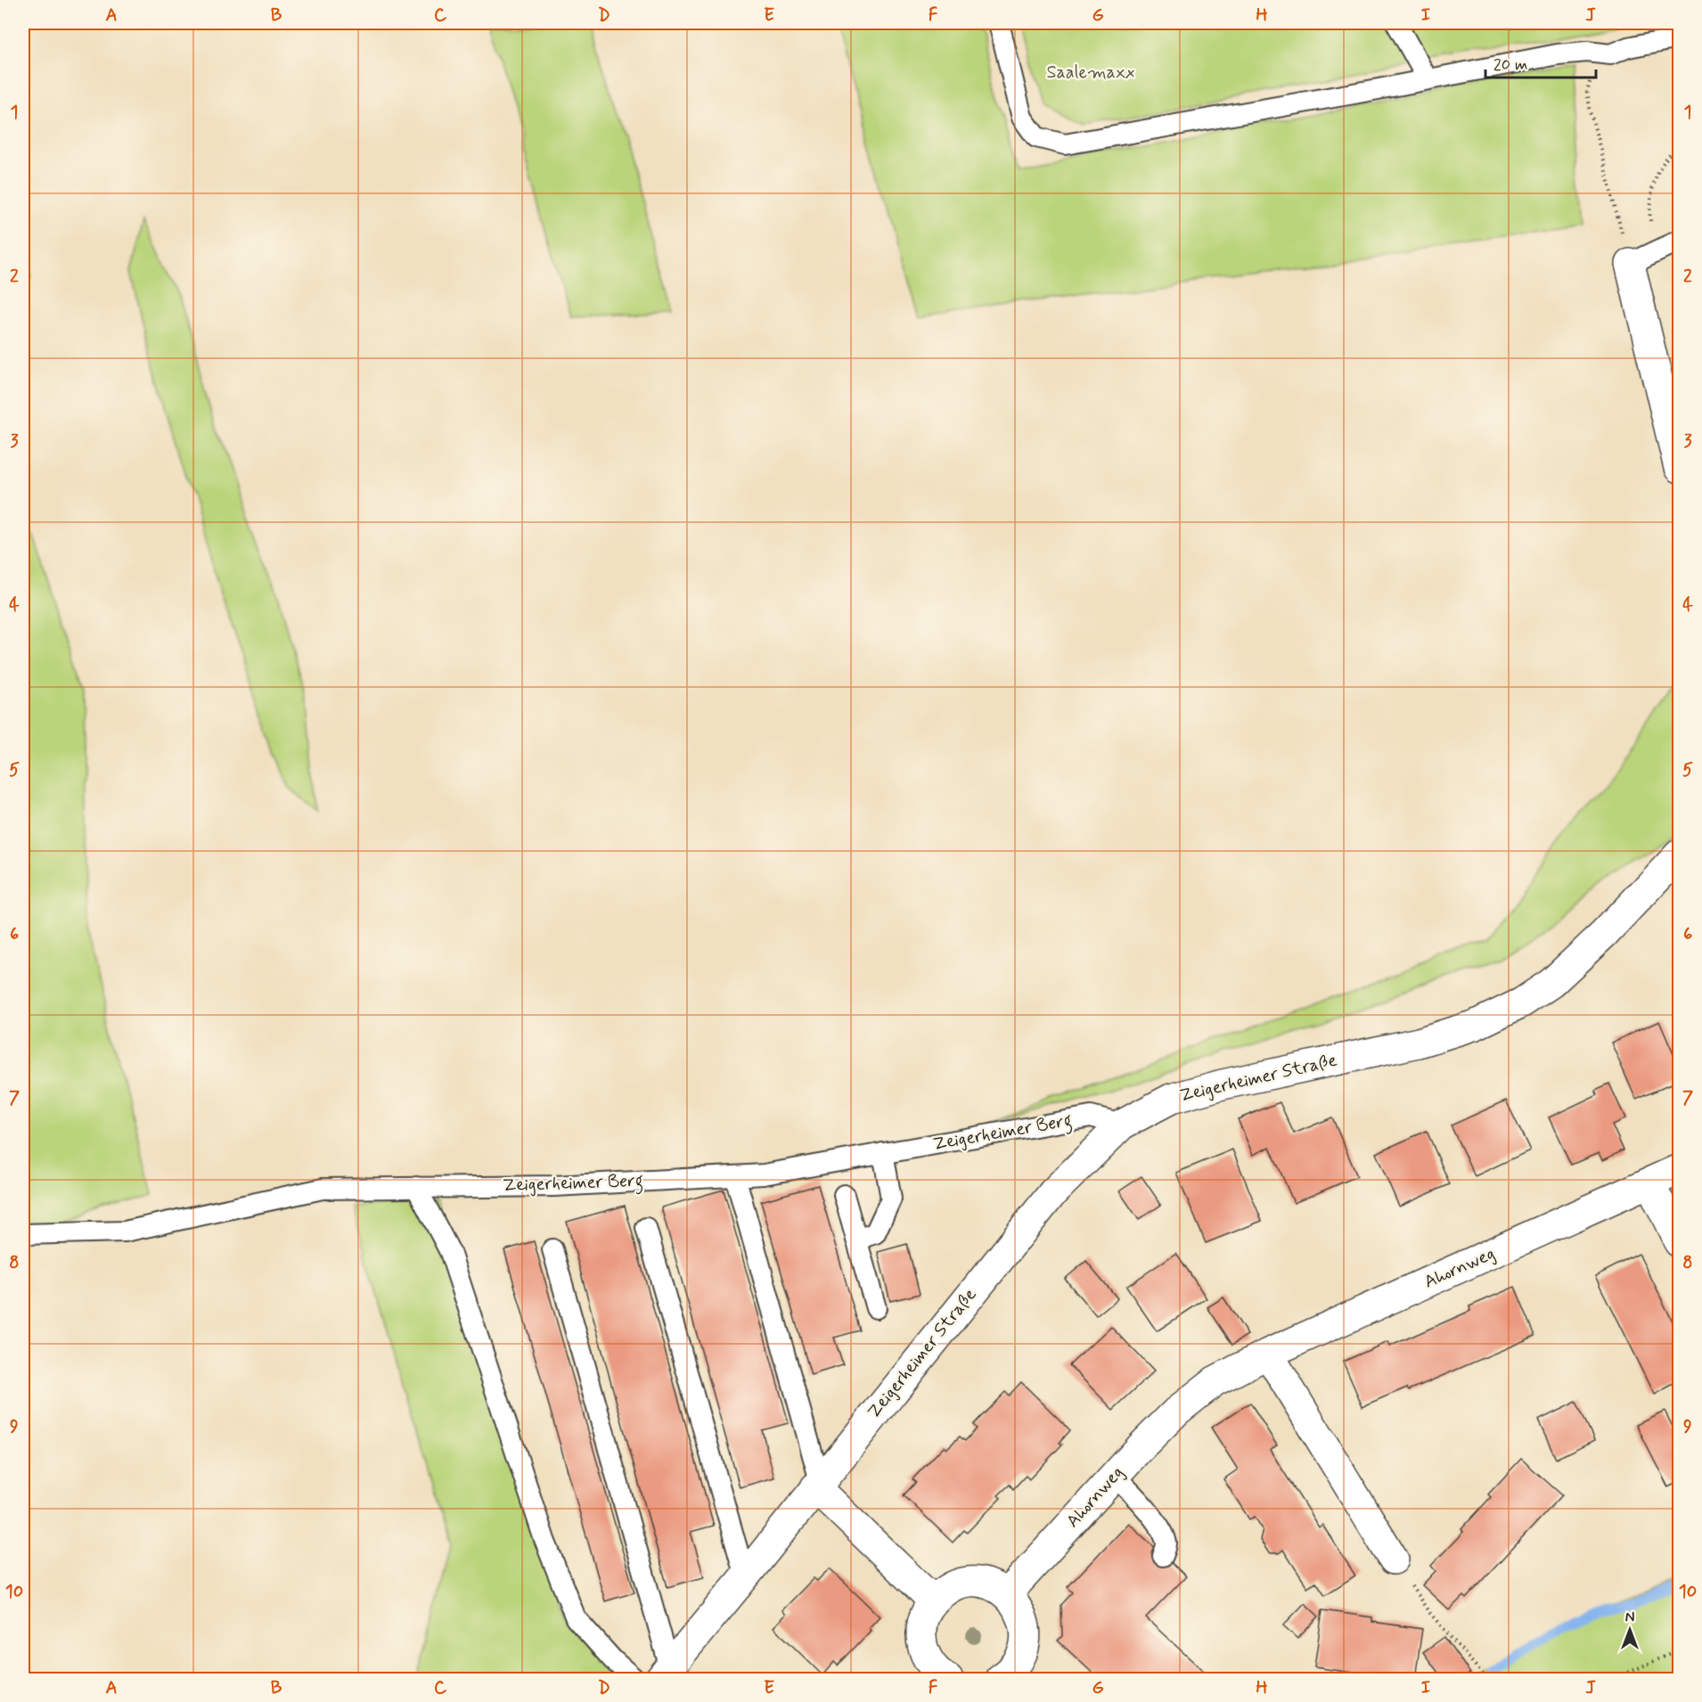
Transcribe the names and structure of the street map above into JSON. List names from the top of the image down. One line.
{"streets":{"street":["Zeigerheimer Straße","Ahornweg"],"lane":["Zeigerheimer Berg"]},"crossings":[["Zeigerheimer Straße","Zeigerheimer Berg"]],"parks":["Saalemaxx"],"scale_bar":"20 m","north":"top","grid":{"columns":["A","B","C","D","E","F","G","H","I","J"],"rows":["1","2","3","4","5","6","7","8","9","10"]}}
